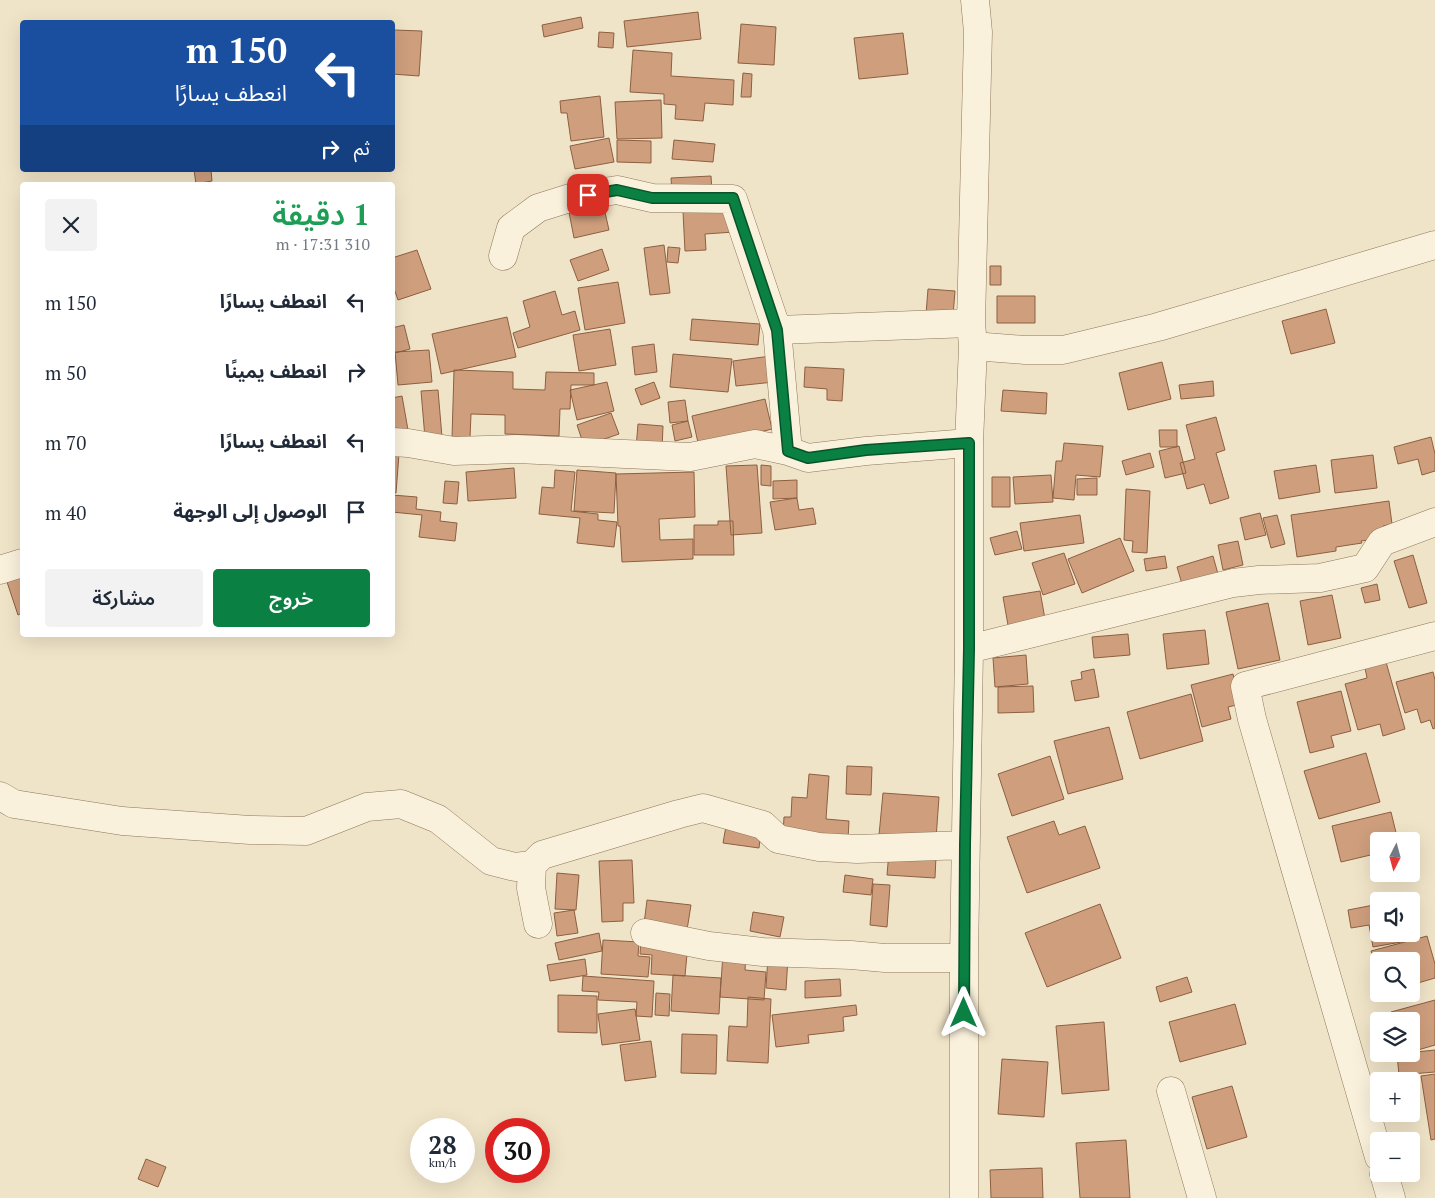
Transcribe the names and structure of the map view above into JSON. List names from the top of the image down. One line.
{"north":"bottom","page":{"turn":["150 m","انعطف يسارًا"],"then":"ثم","heading":["1 دقيقة","310 m · 17:31"],"list":[{"name":"انعطف يسارًا","value":"150 m"},{"name":"انعطف يمينًا","value":"50 m"},{"name":"انعطف يسارًا","value":"70 m"},{"name":"الوصول إلى الوجهة","value":"40 m"}],"buttons":["خروج","مشاركة"],"map_buttons":["+","−"],"speed":"28 km/h","limit":"30"}}
